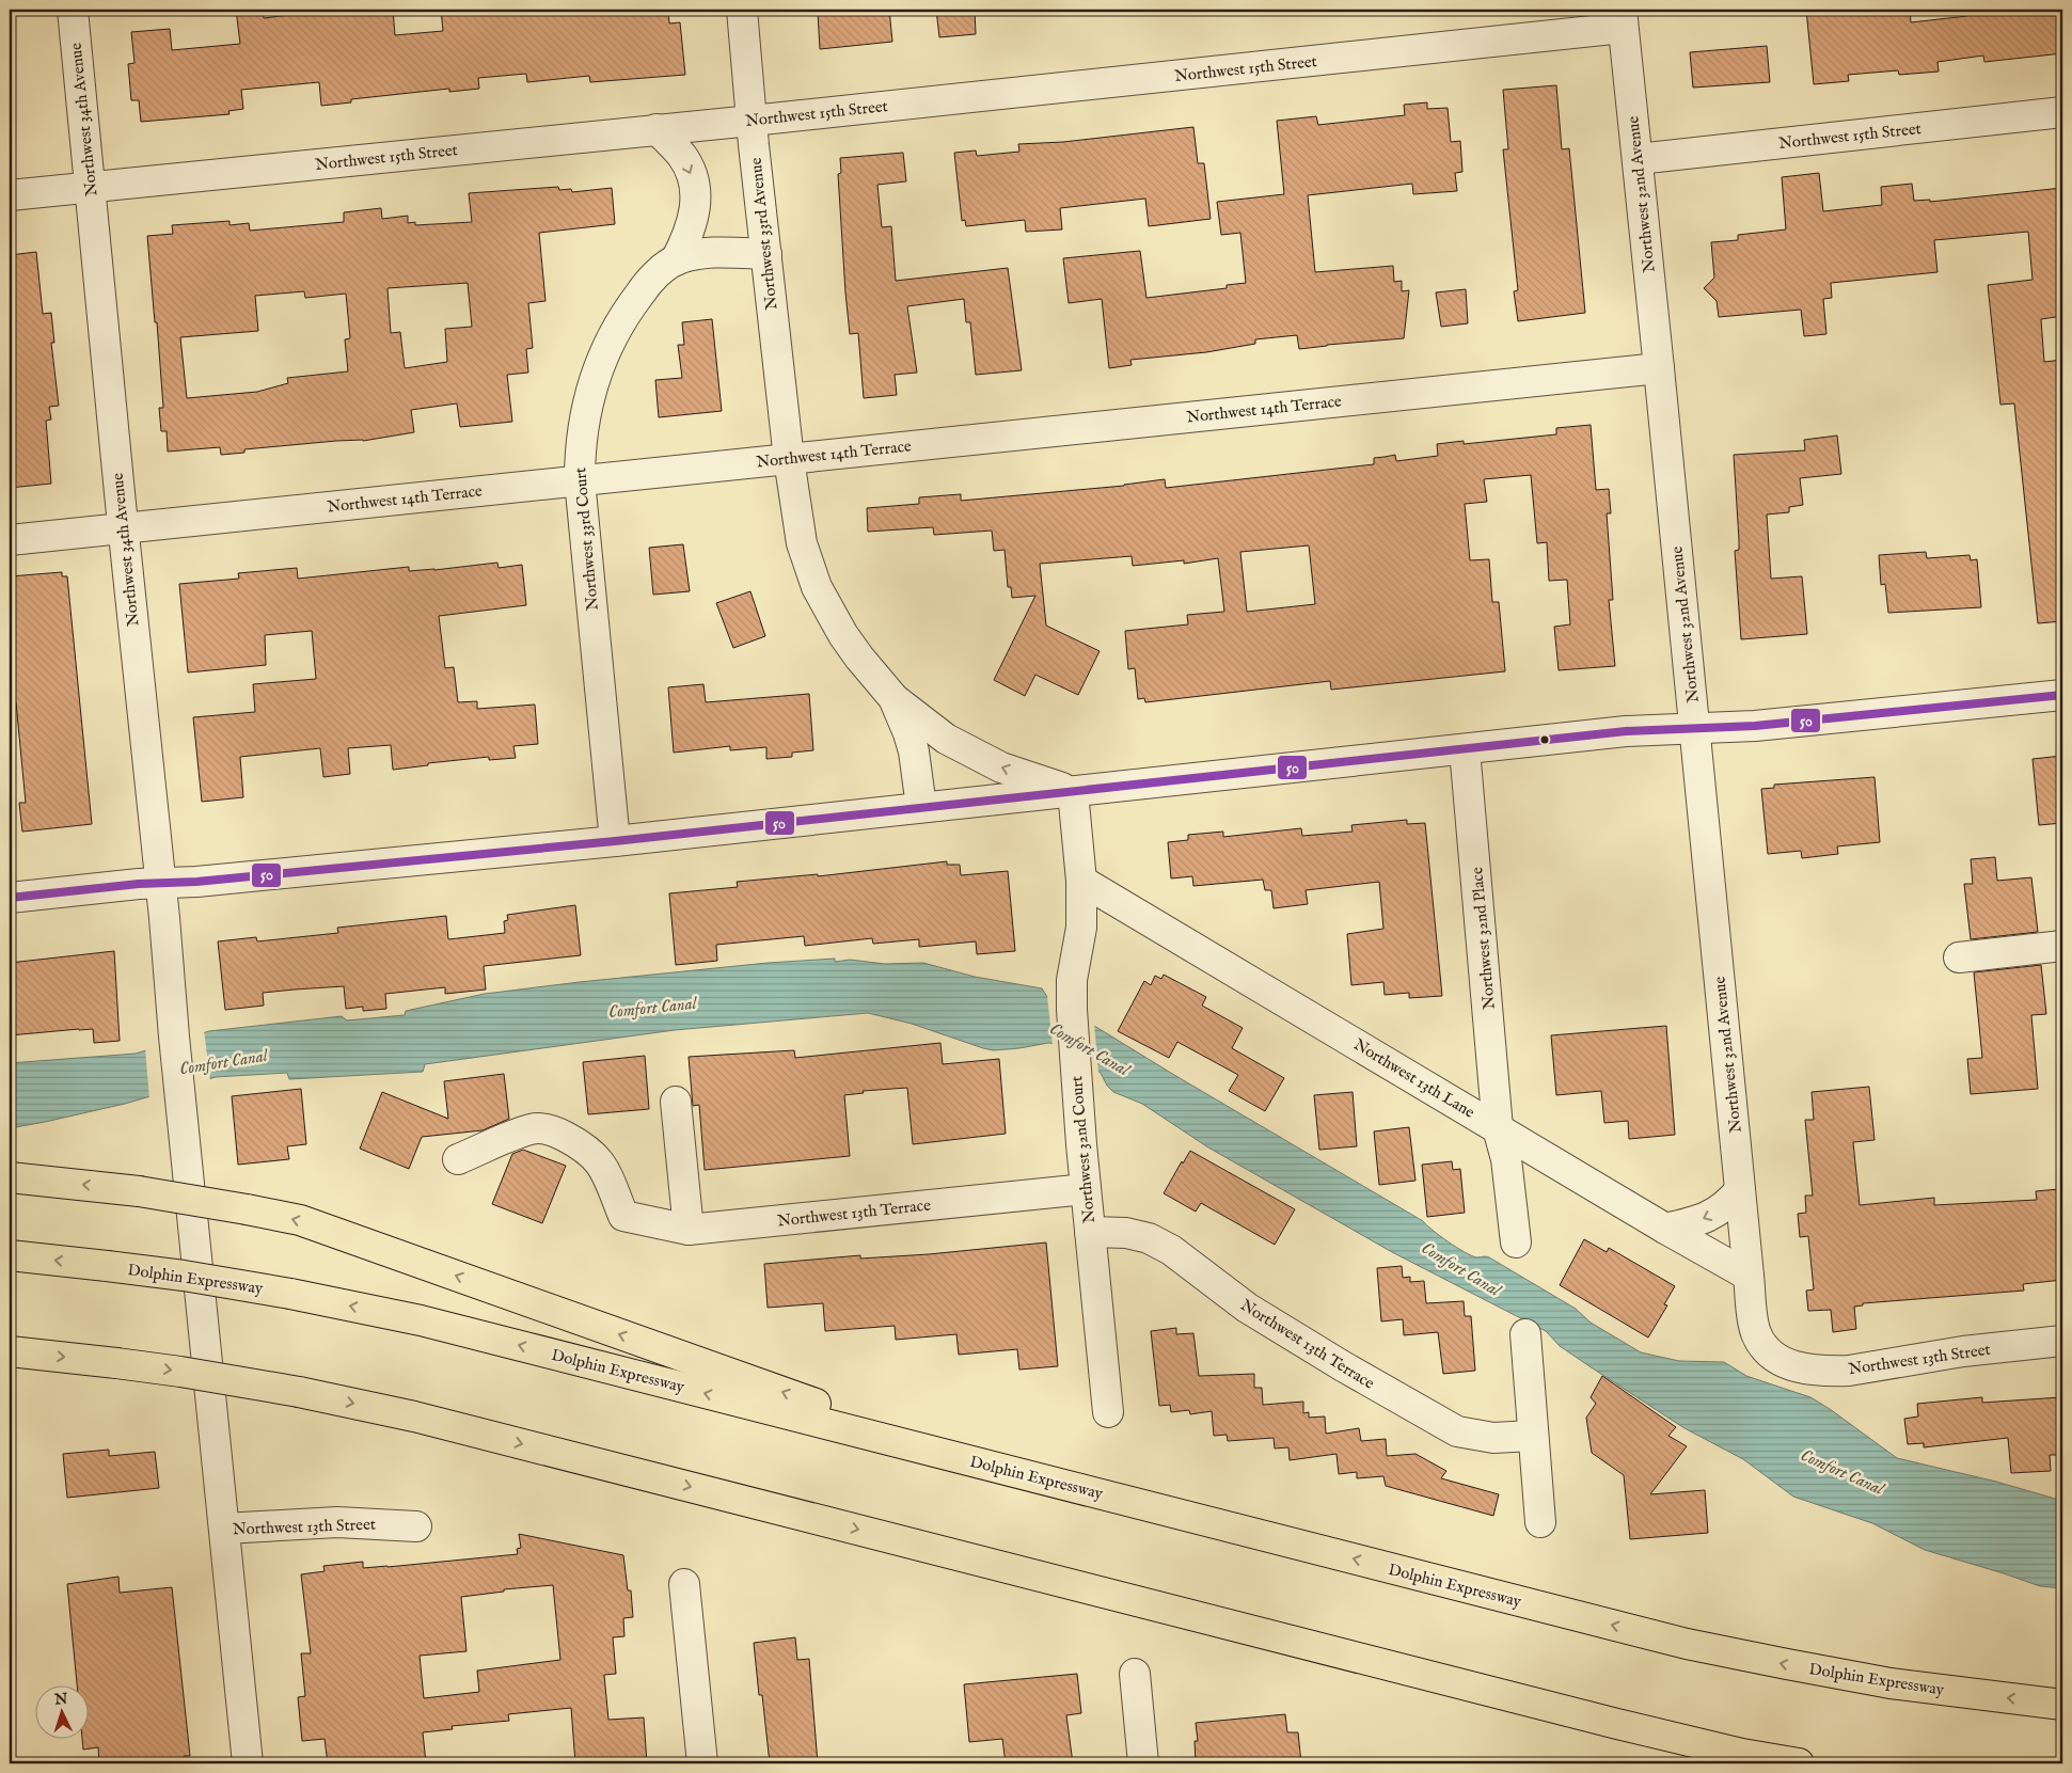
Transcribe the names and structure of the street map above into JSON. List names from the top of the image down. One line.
{"streets":{"highway":["Dolphin Expressway"],"street":["Northwest 15th Street","Northwest 34th Avenue","Northwest 32nd Avenue","Northwest 33rd Avenue","Northwest 14th Terrace","Northwest 33rd Court","Northwest 32nd Place","Northwest 13th Lane","Northwest 32nd Court","Northwest 13th Terrace","Northwest 13th Street"]},"crossings":[["Northwest 15th Street","Northwest 34th Avenue"],["Northwest 15th Street","Northwest 32nd Avenue"],["Northwest 15th Street","Northwest 33rd Avenue"],["Northwest 34th Avenue","Northwest 14th Terrace"],["Northwest 34th Avenue","Northwest 13th Street"],["Northwest 32nd Avenue","Northwest 14th Terrace"],["Northwest 32nd Avenue","Northwest 13th Lane"],["Northwest 32nd Avenue","Northwest 13th Street"],["Northwest 33rd Avenue","Northwest 14th Terrace"],["Northwest 33rd Avenue","Northwest 33rd Court"],["Northwest 14th Terrace","Northwest 33rd Court"],["Northwest 32nd Place","Northwest 13th Lane"],["Northwest 13th Lane","Northwest 32nd Court"],["Northwest 32nd Court","Northwest 13th Terrace"]],"water":["Comfort Canal"],"lines":["transit line 50"],"north":"top"}
